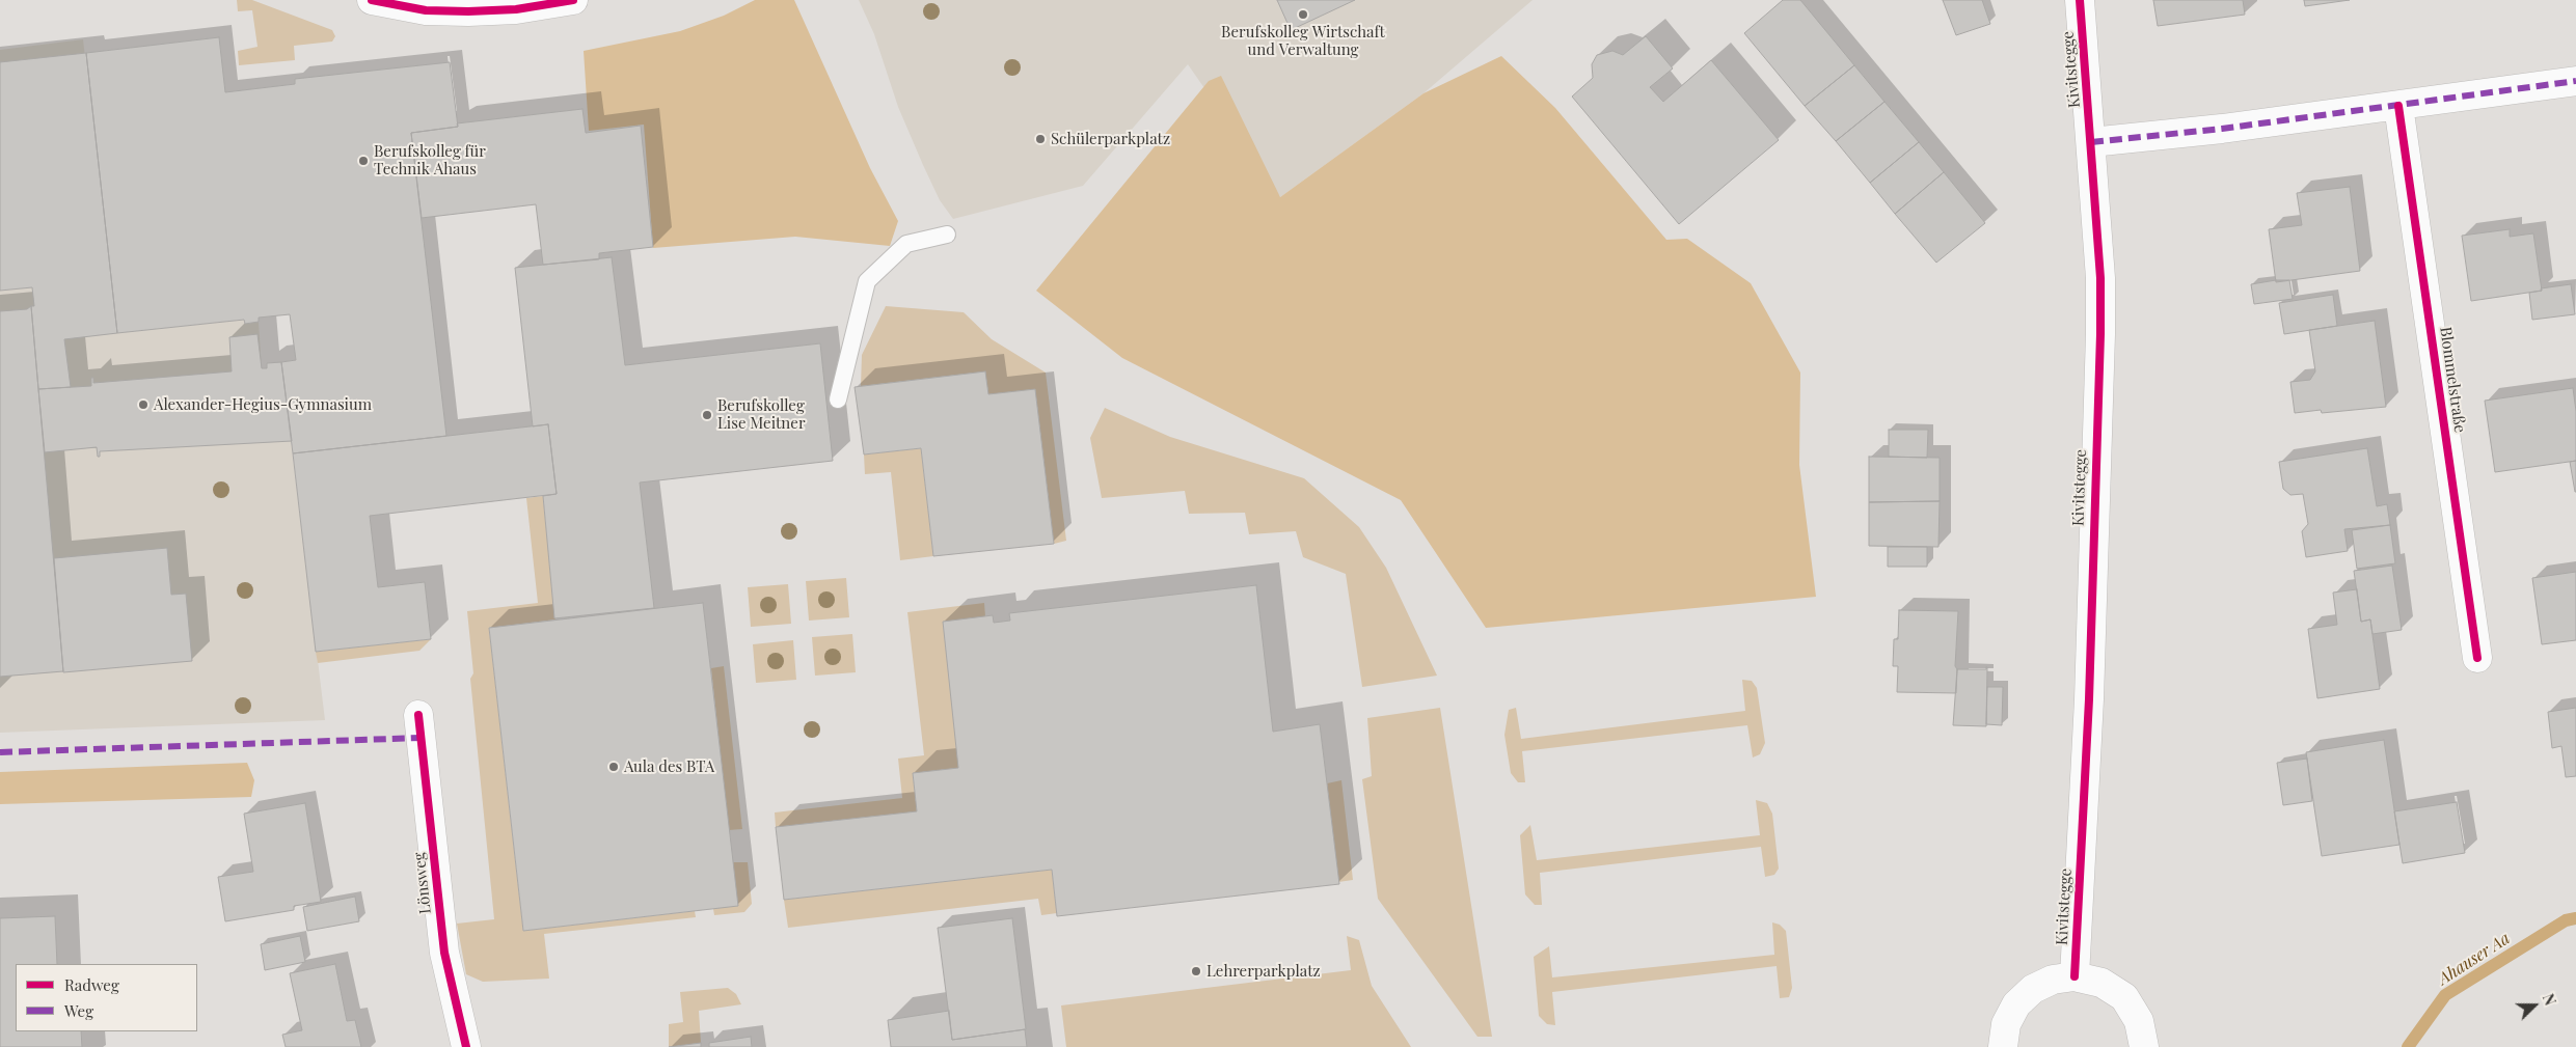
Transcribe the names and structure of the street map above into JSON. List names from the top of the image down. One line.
{"streets":{"street":["Kivitstegge","Blommelstraße","Lönsweg"]},"water":["Ahauser Aa"],"places":["Berufskolleg Wirtschaft und Verwaltung","Schülerparkplatz","Berufskolleg für Technik Ahaus","Alexander-Hegius-Gymnasium","Berufskolleg Lise Meitner","Aula des BTA","Lehrerparkplatz"],"legend":["Radweg","Weg"],"north":"right"}
